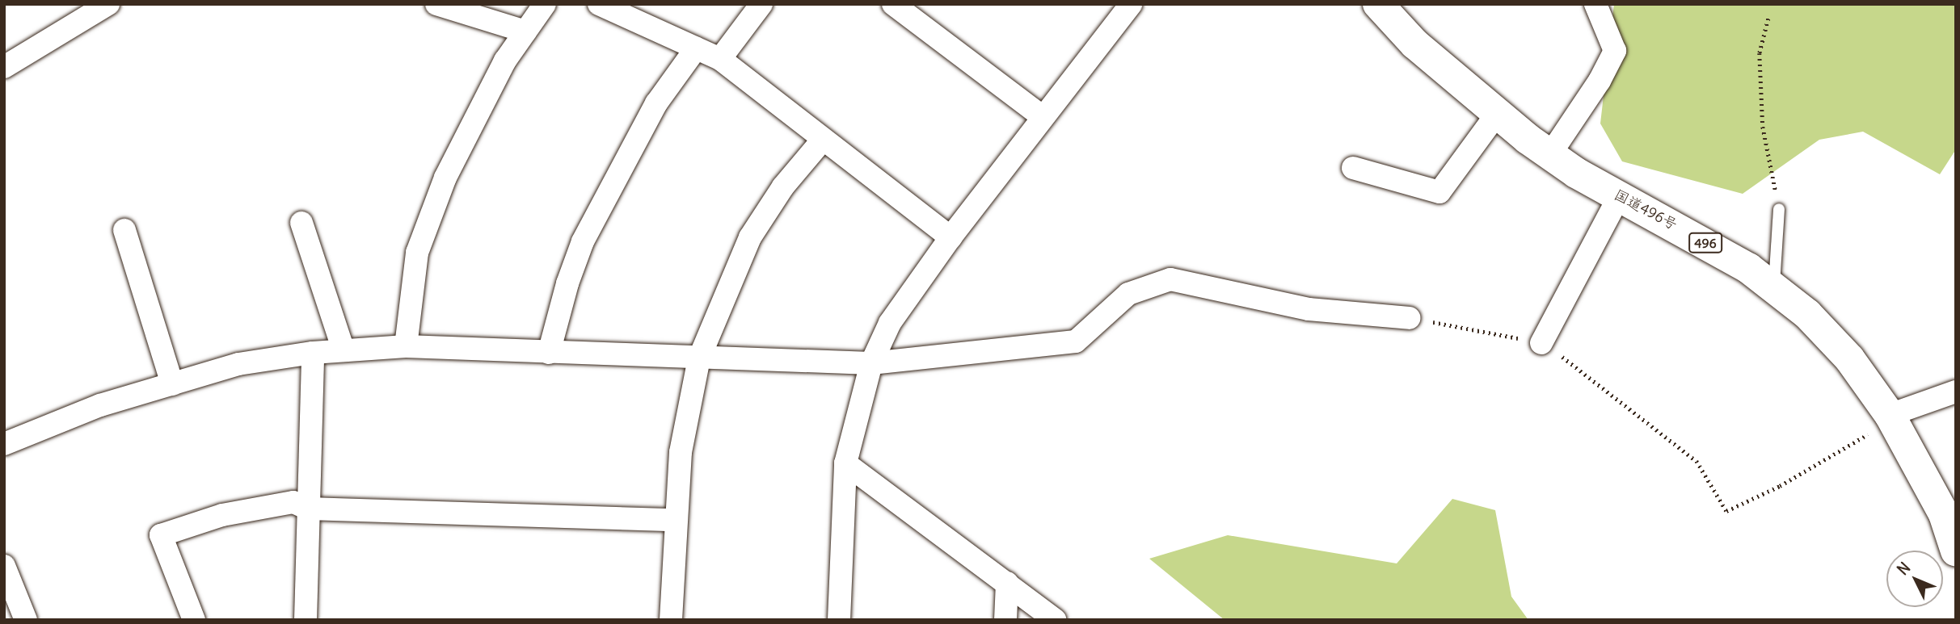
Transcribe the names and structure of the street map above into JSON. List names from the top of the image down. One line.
{"streets":{"highway":["国道496号","496"]},"north":"top left"}
